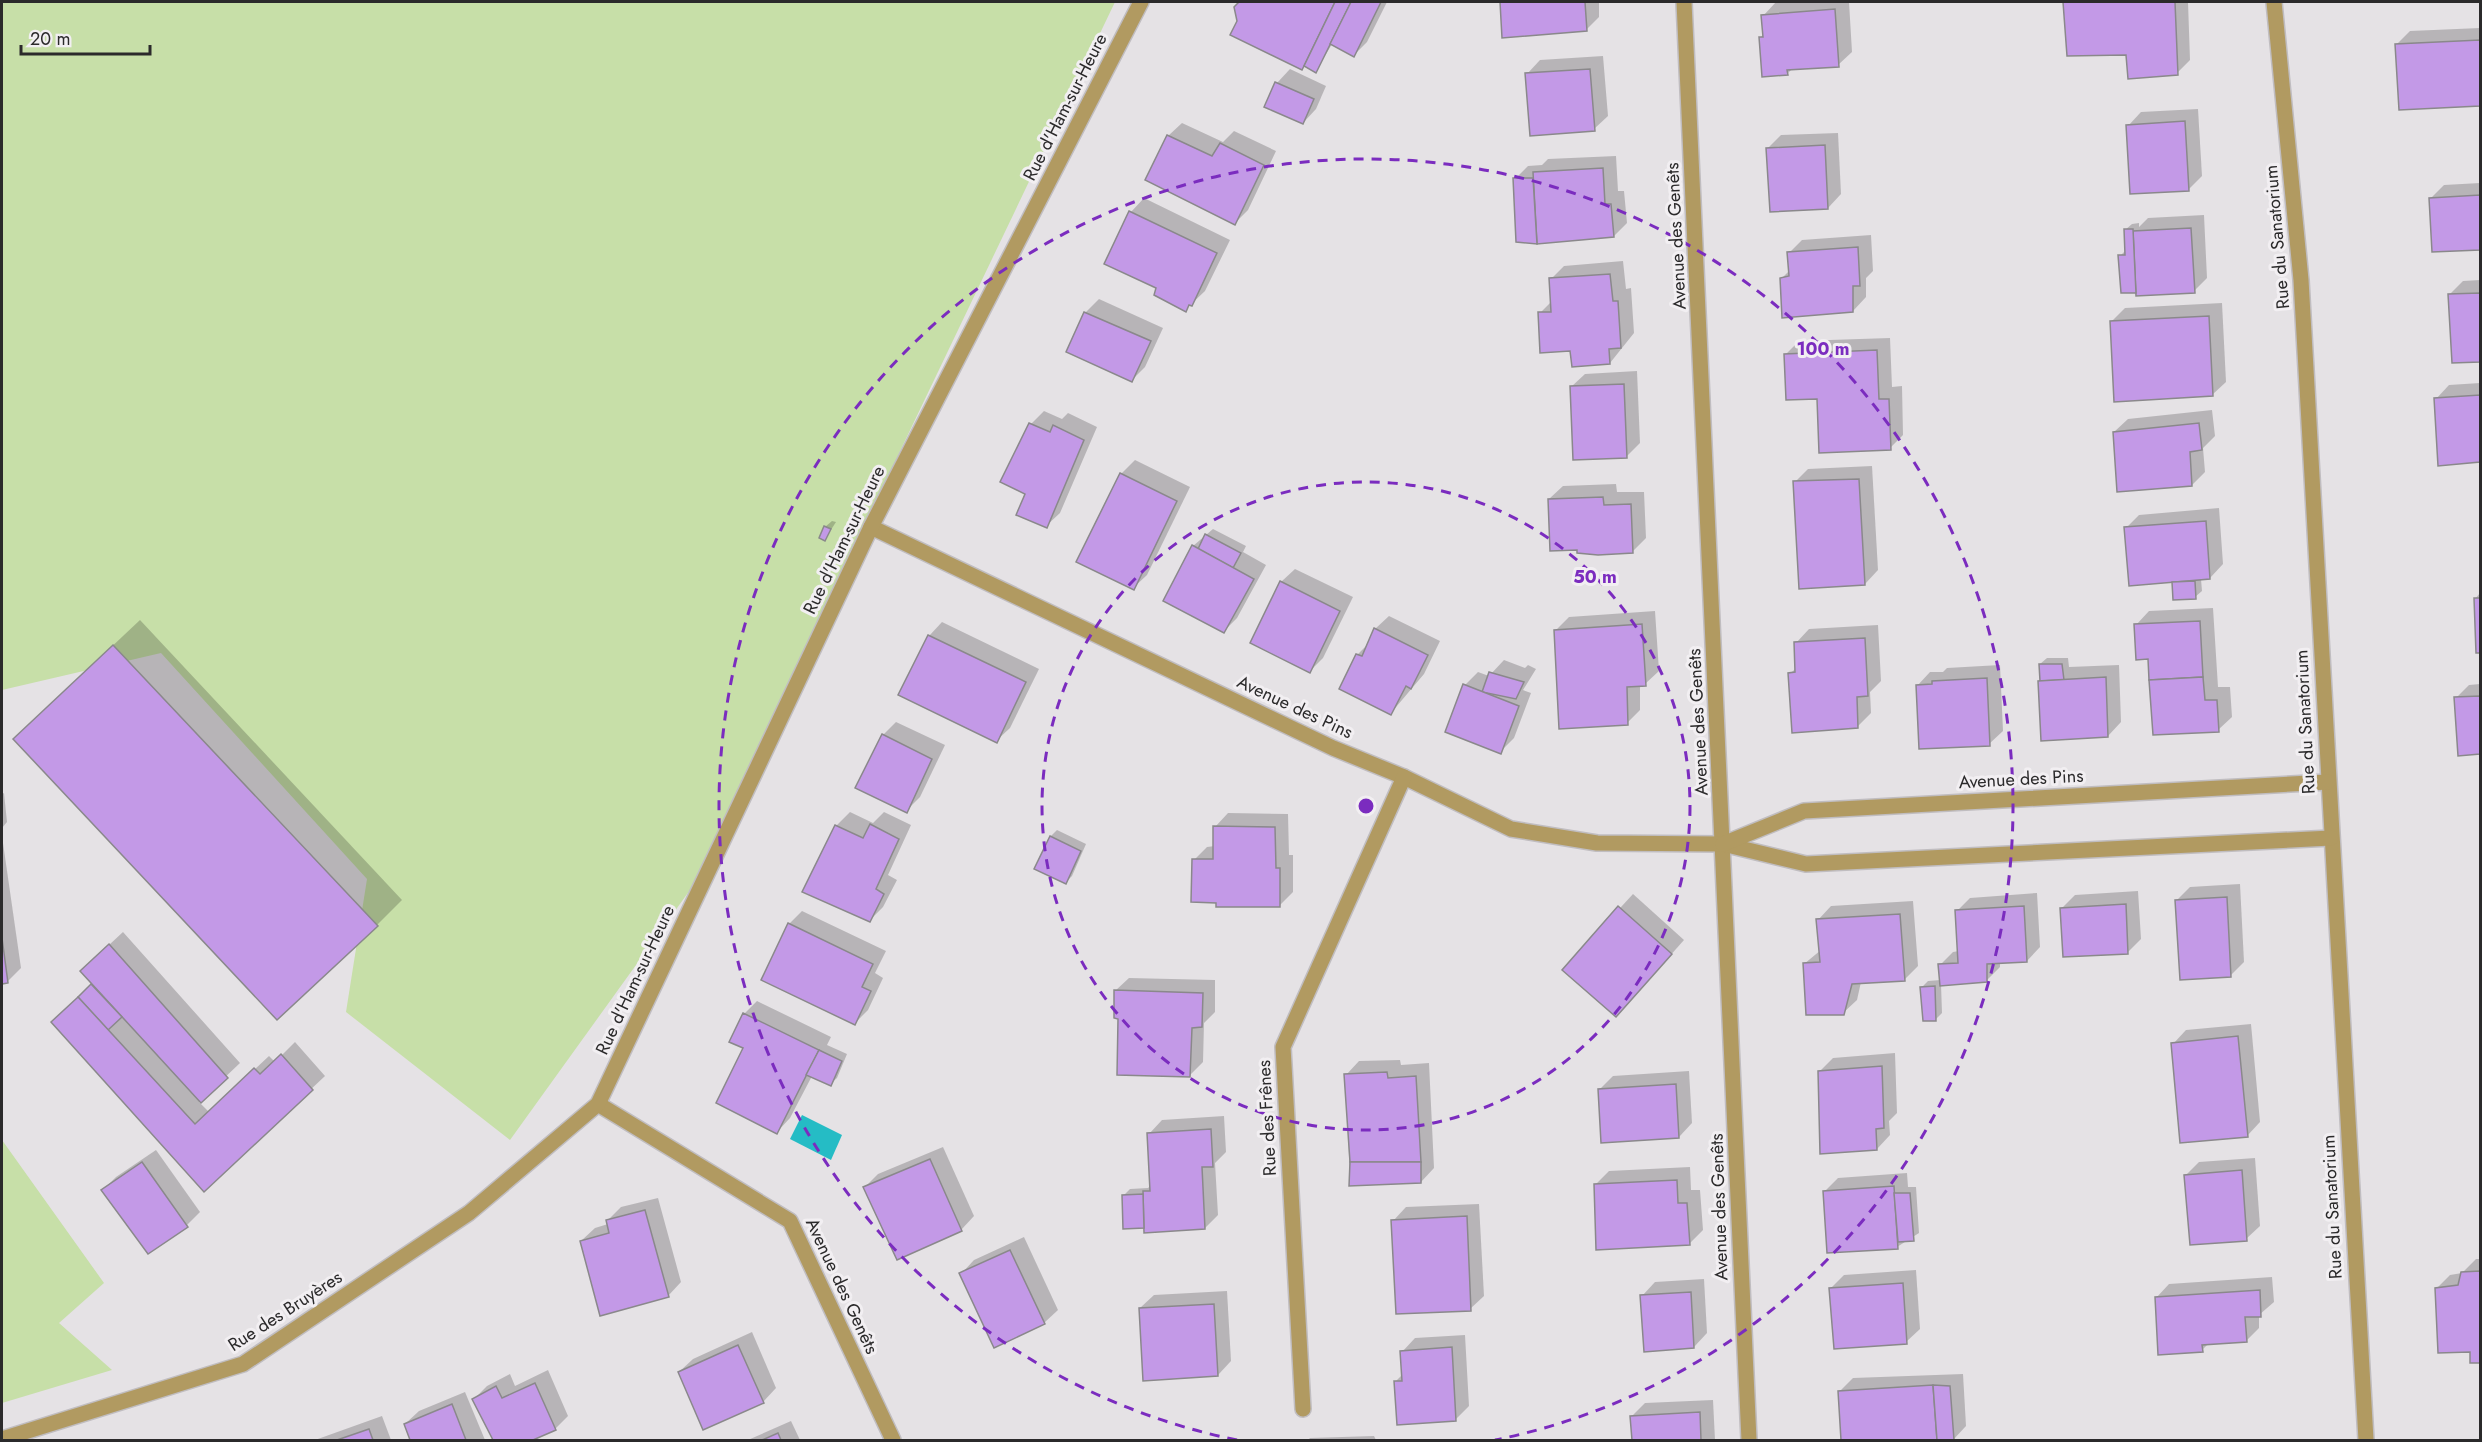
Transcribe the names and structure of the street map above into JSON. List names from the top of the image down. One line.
{"streets":{"street":["Rue d'Ham-sur-Heure","Avenue des Genêts","Rue du Sanatorium","Avenue des Pins","Rue des Frênes","Rue des Bruyères"]},"crossings":[["Rue d'Ham-sur-Heure","Avenue des Genêts"],["Rue d'Ham-sur-Heure","Avenue des Pins"],["Rue d'Ham-sur-Heure","Rue des Bruyères"],["Avenue des Genêts","Avenue des Pins"],["Avenue des Genêts","Rue des Bruyères"],["Rue du Sanatorium","Avenue des Pins"],["Avenue des Pins","Rue des Frênes"]],"scale_bar":"20 m","rings":["100 m","50 m"]}
